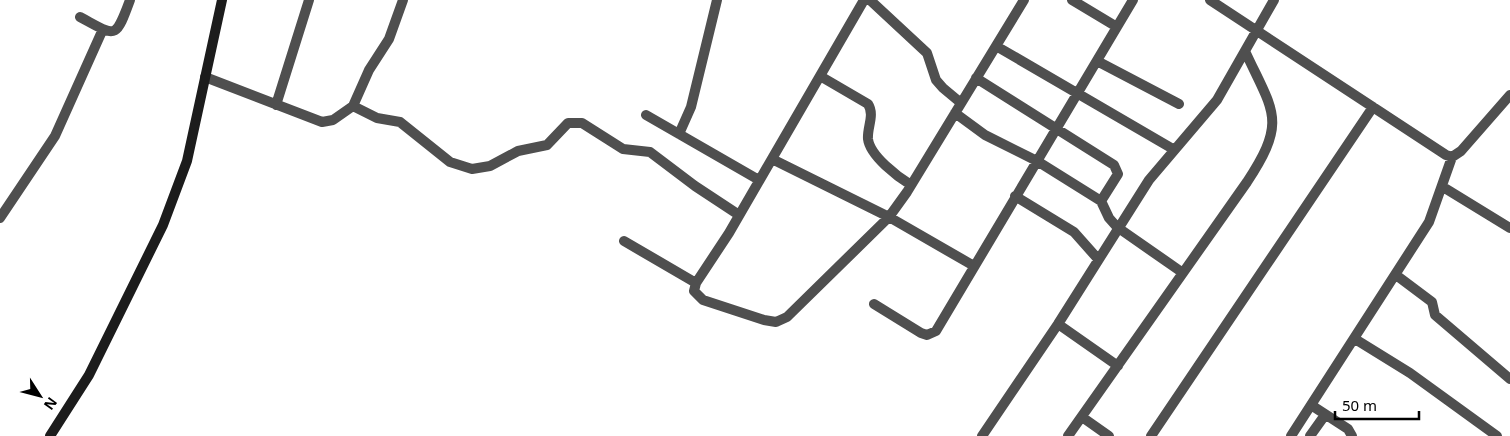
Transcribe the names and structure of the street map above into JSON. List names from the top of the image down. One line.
{"scale_bar":"50 m","north":"bottom right"}
